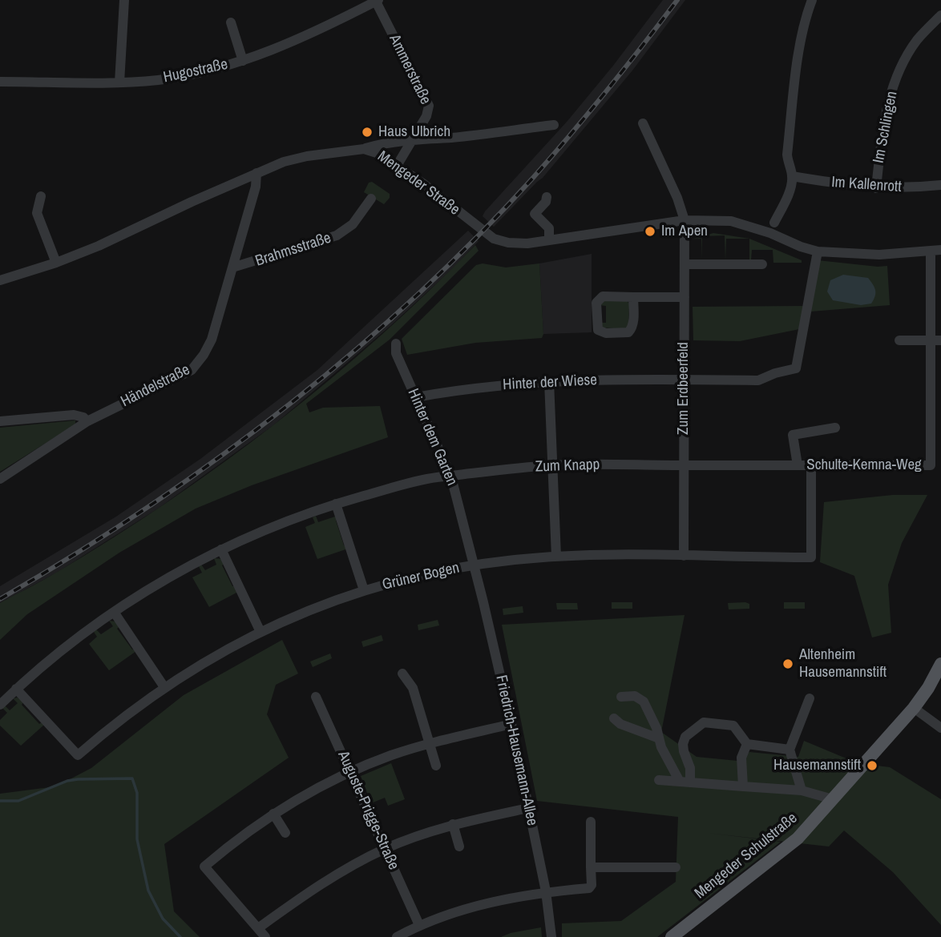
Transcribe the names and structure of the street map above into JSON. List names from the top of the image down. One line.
{"streets":{"main road":["Mengeder Schulstraße"],"street":["Ammerstraße","Hugostraße","Im Schlingen","Mengeder Straße","Im Kallenrott","Brahmsstraße","Hinter der Wiese","Händelstraße","Zum Erdbeerfeld","Hinter dem Garten","Schulte-Kemna-Weg","Zum Knapp","Grüner Bogen","Friedrich-Hausemann-Allee","Auguste-Prigge-Straße"]},"crossings":[["Ammerstraße","Hugostraße"],["Ammerstraße","Mengeder Straße"],["Im Schlingen","Im Kallenrott"],["Mengeder Straße","Hinter der Wiese"],["Mengeder Straße","Händelstraße"],["Mengeder Straße","Zum Erdbeerfeld"],["Mengeder Straße","Schulte-Kemna-Weg"],["Brahmsstraße","Händelstraße"],["Hinter der Wiese","Zum Erdbeerfeld"],["Hinter der Wiese","Hinter dem Garten"],["Zum Erdbeerfeld","Schulte-Kemna-Weg"],["Zum Erdbeerfeld","Zum Knapp"],["Zum Erdbeerfeld","Grüner Bogen"],["Hinter dem Garten","Zum Knapp"],["Hinter dem Garten","Grüner Bogen"],["Hinter dem Garten","Friedrich-Hausemann-Allee"],["Schulte-Kemna-Weg","Zum Knapp"],["Schulte-Kemna-Weg","Grüner Bogen"],["Zum Knapp","Grüner Bogen"],["Grüner Bogen","Friedrich-Hausemann-Allee"]],"places":["Haus Ulbrich","Im Apen","Altenheim Hausemannstift","Hausemannstift"]}
